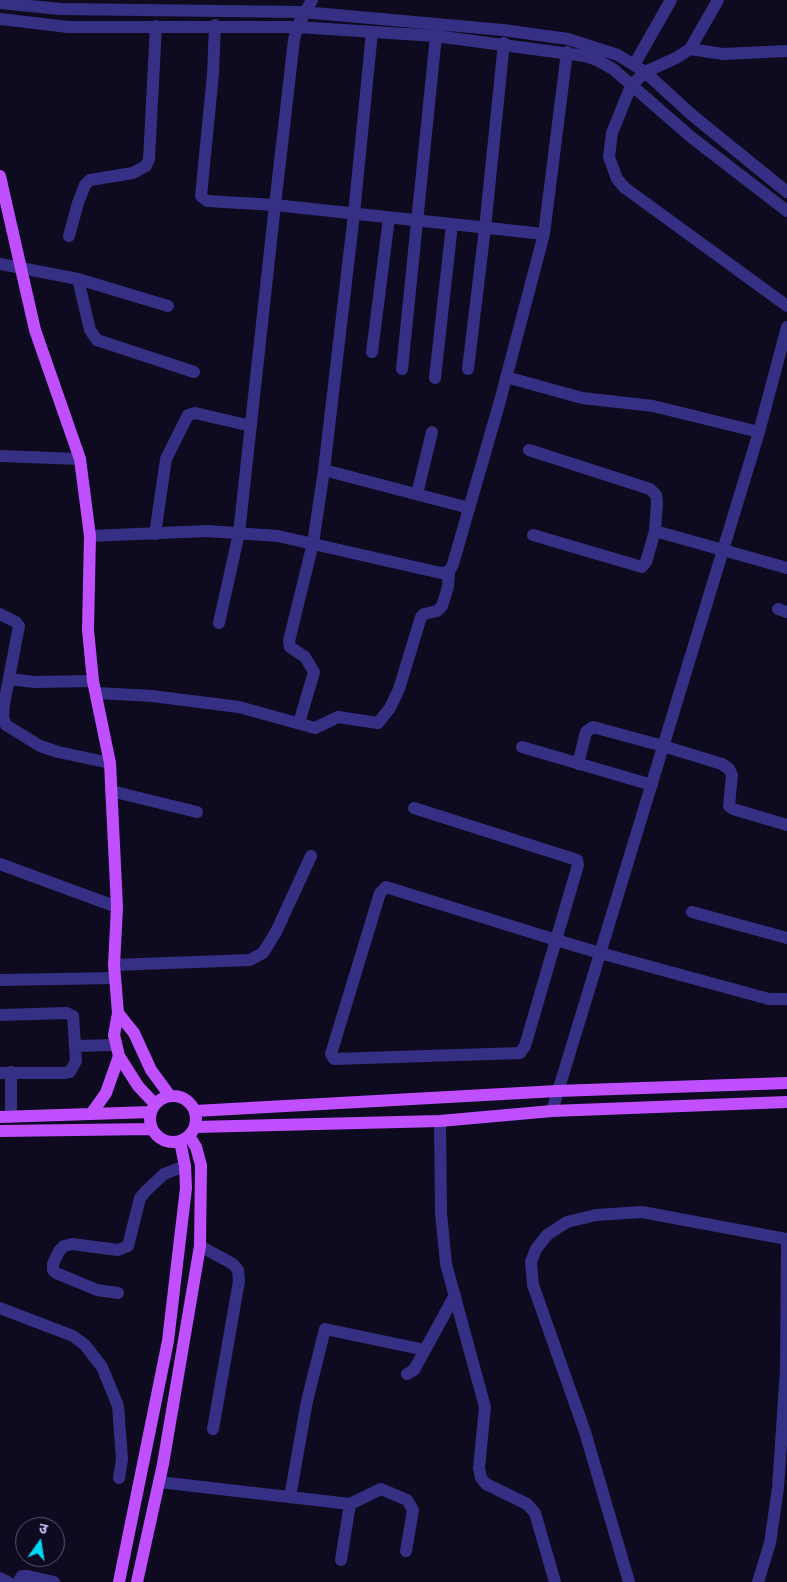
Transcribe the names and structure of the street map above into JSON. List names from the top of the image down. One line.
{"north":"top"}
